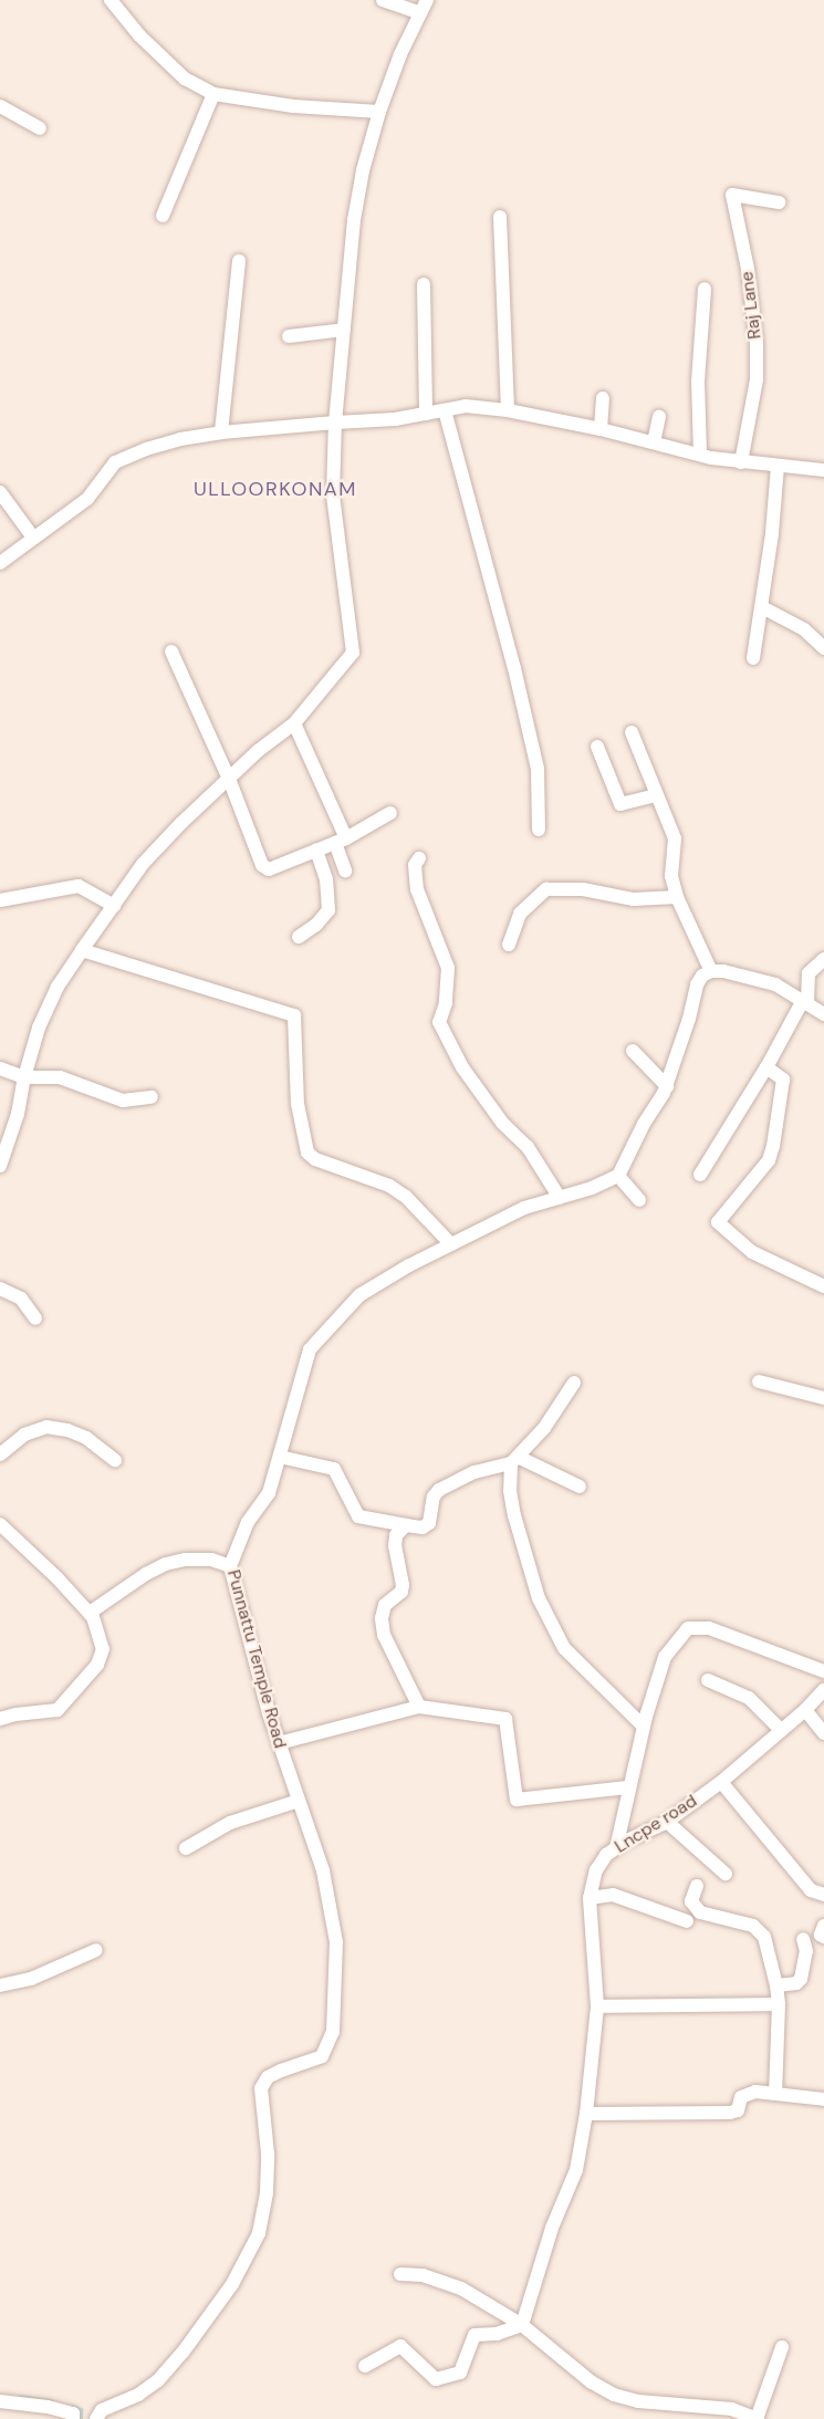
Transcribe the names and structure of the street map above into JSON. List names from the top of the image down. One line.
{"streets":{"street":["Raj Lane","Punnattu Temple Road","Lncpe road"]},"districts":["ULLOORKONAM"]}
